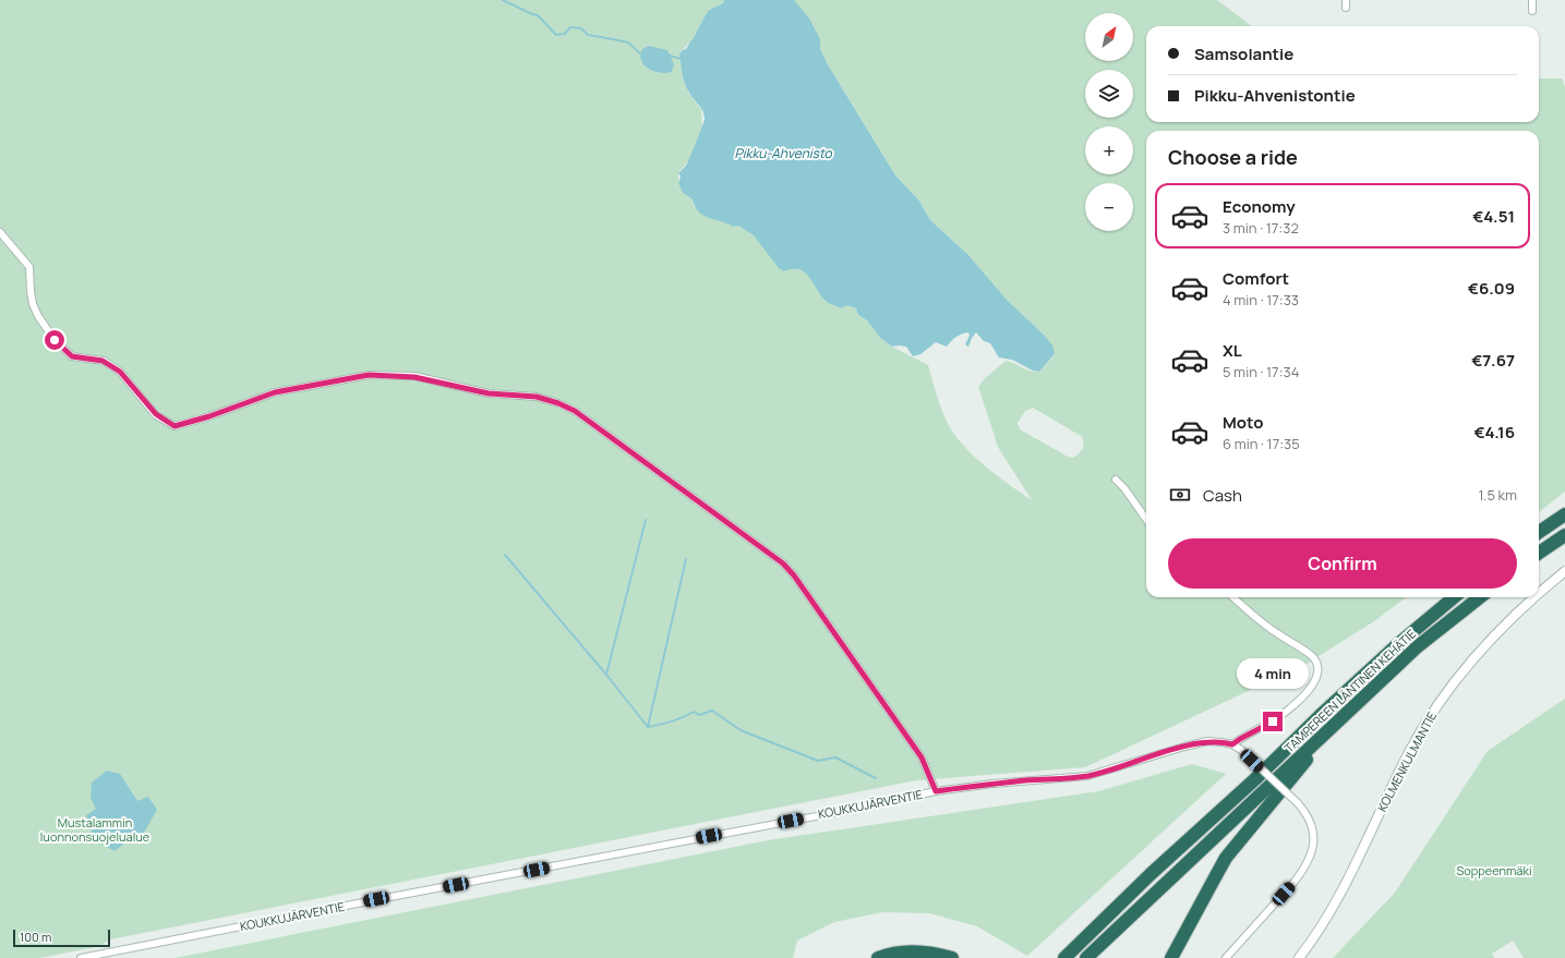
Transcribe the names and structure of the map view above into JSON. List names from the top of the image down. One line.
{"streets":{"highway":["TAMPEREEN LÄNTINEN KEHÄTIE"],"street":["KOLMENKULMANTIE","KOUKKUJÄRVENTIE"]},"water":["Pikku-Ahvenisto"],"parks":["Mustalammin luonnonsuojelualue","Soppeenmäki"],"scale_bar":"100 m","north":"top right","page":{"map_buttons":["+","−"],"banner":["Samsolantie","Pikku-Ahvenistontie"],"heading":"Choose a ride","list":[{"name":"Economy","note":"3 min · 17:32","value":"€4.51"},{"name":"Comfort","note":"4 min · 17:33","value":"€6.09"},{"name":"XL","note":"5 min · 17:34","value":"€7.67"},{"name":"Moto","note":"6 min · 17:35","value":"€4.16"}],"pay":["Cash","1.5 km"],"buttons":"Confirm","bubble":"4 min","scale":"100 m"}}
